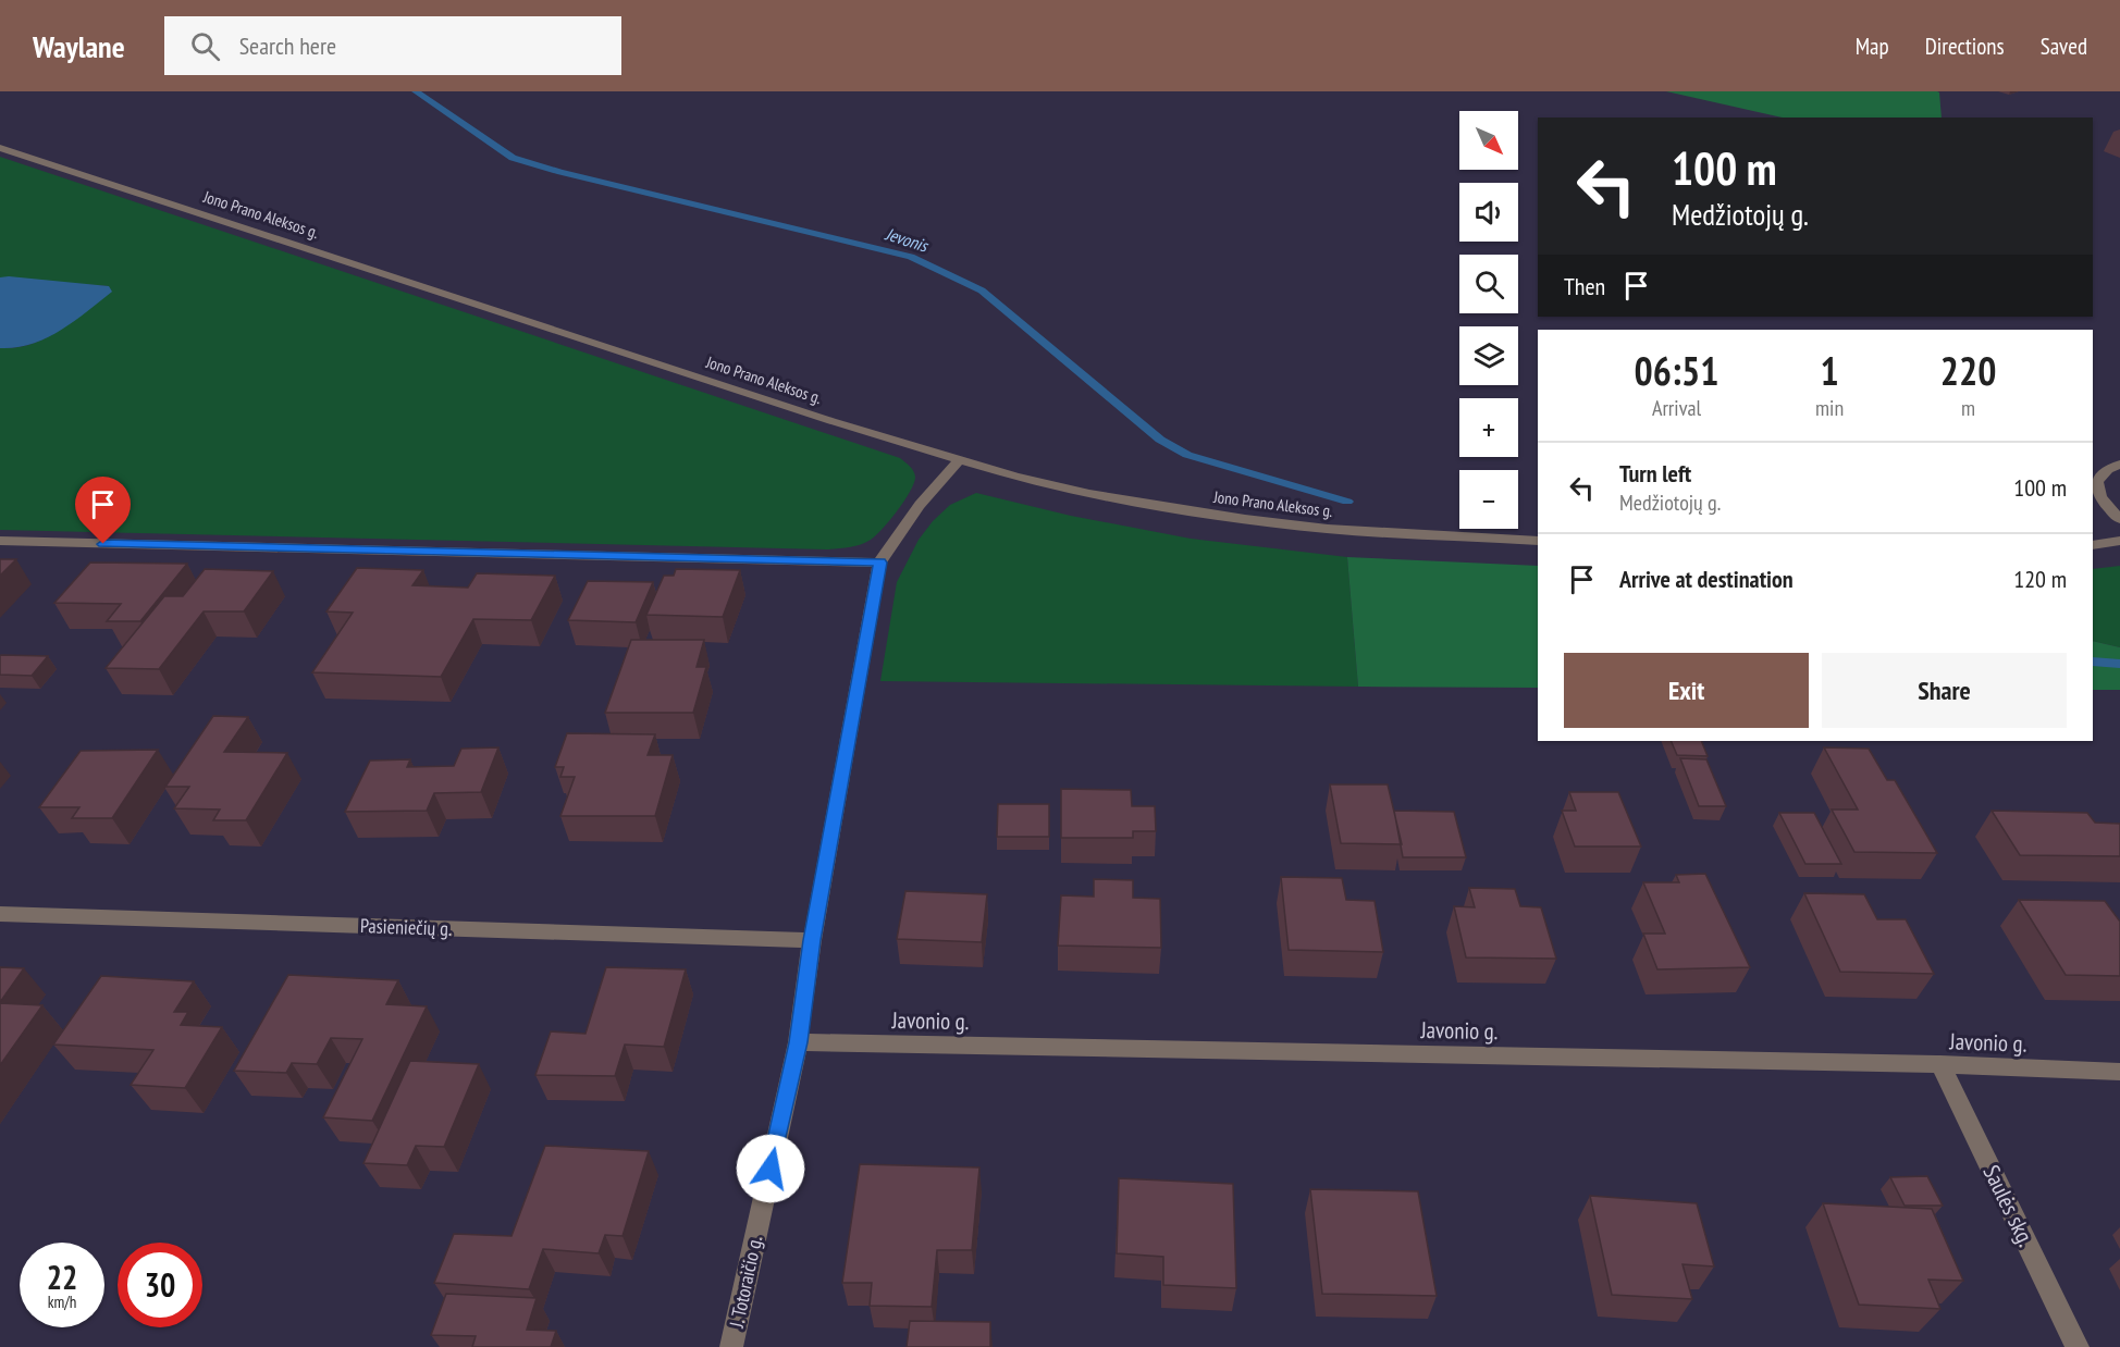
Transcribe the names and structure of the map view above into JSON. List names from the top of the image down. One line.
{"streets":{"street":["Jono Prano Aleksos g.","Pasieniečių g.","Javonio g.","Saulės skg.","J. Totoraičio g."]},"crossings":[["Pasieniečių g.","J. Totoraičio g."],["Javonio g.","Saulės skg."],["Javonio g.","J. Totoraičio g."]],"water":["Jevonis"],"north":"bottom right","page":{"header":"Waylane","search":"Search here","nav":["Map","Directions","Saved"],"map_buttons":["+","−"],"turn":["100 m","Medžiotojų g."],"then":"Then","eta":["06:51","Arrival","1","min","220","m"],"list":[{"name":"Turn left","note":"Medžiotojų g.","value":"100 m"},{"name":"Arrive at destination","value":"120 m"}],"buttons":["Exit","Share"],"speed":"22 km/h","limit":"30"}}
